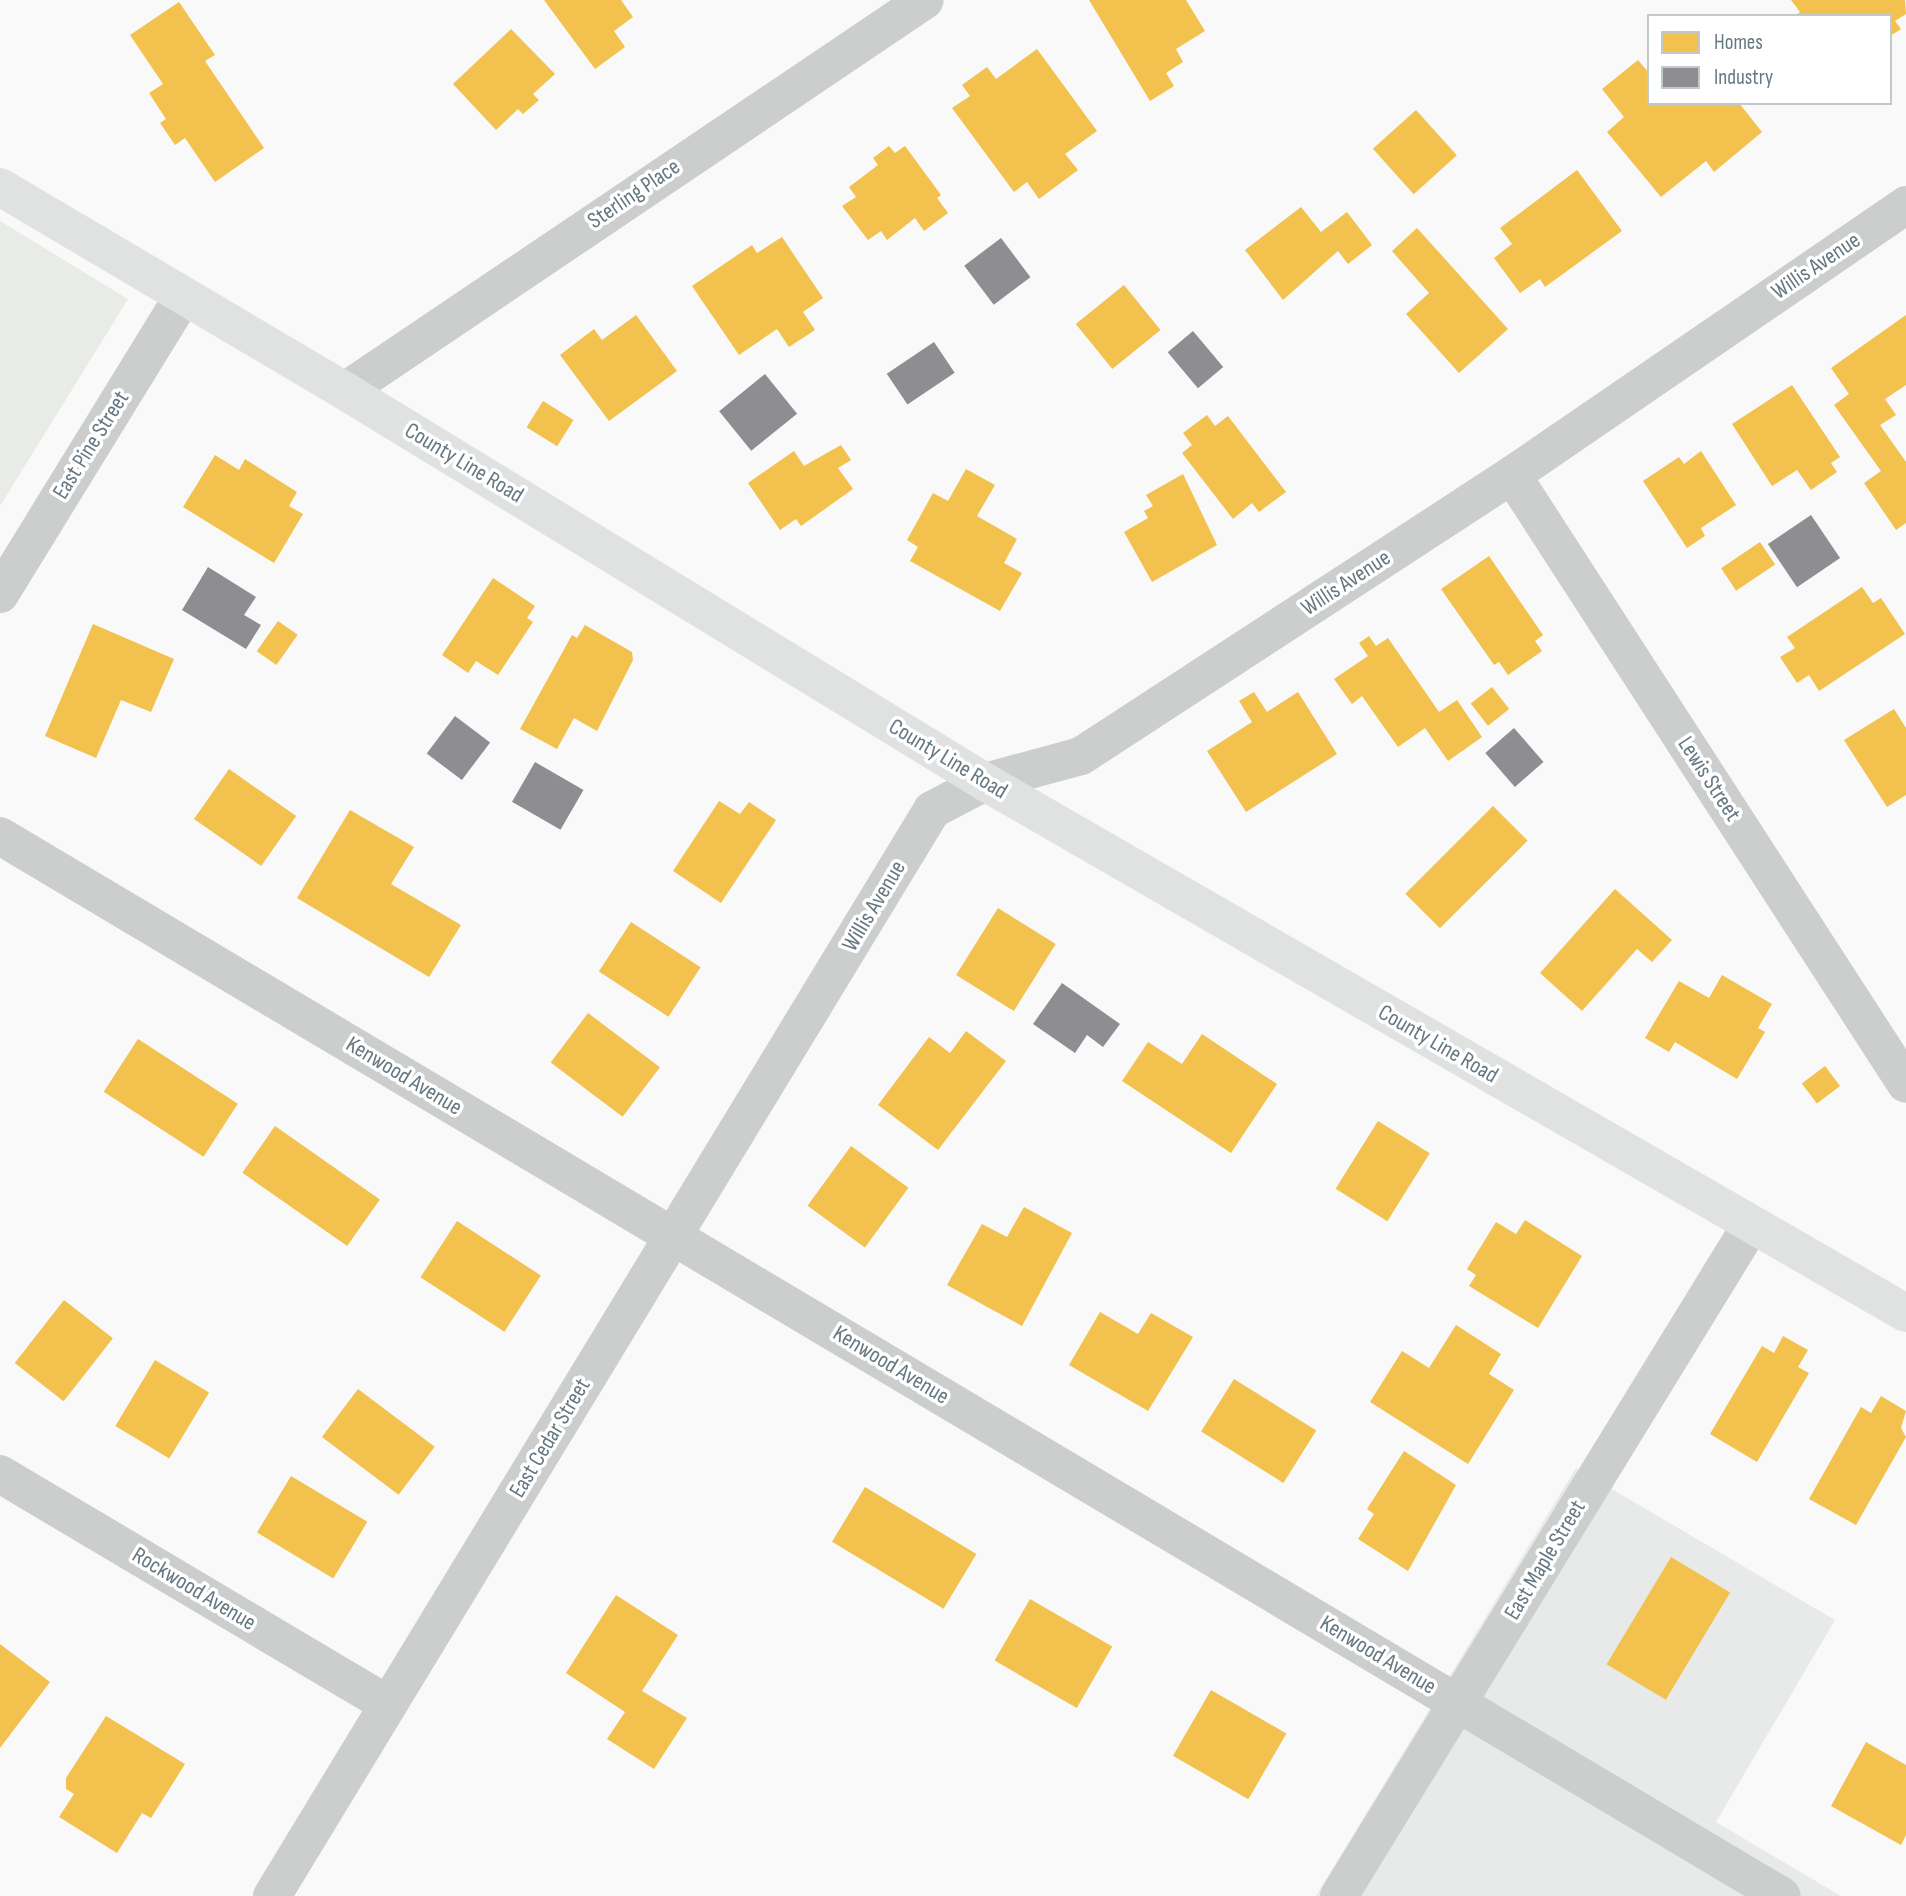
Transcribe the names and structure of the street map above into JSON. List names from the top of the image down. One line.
{"streets":{"main road":["County Line Road"],"street":["Sterling Place","Willis Avenue","East Pine Street","Lewis Street","Kenwood Avenue","East Cedar Street","East Maple Street","Rockwood Avenue"]},"crossings":[["Sterling Place","County Line Road"],["Willis Avenue","County Line Road"],["Willis Avenue","Lewis Street"],["Willis Avenue","East Cedar Street"],["East Pine Street","County Line Road"],["County Line Road","East Maple Street"],["Kenwood Avenue","East Cedar Street"],["Kenwood Avenue","East Maple Street"],["East Cedar Street","Rockwood Avenue"]],"legend":["Homes","Industry"]}
